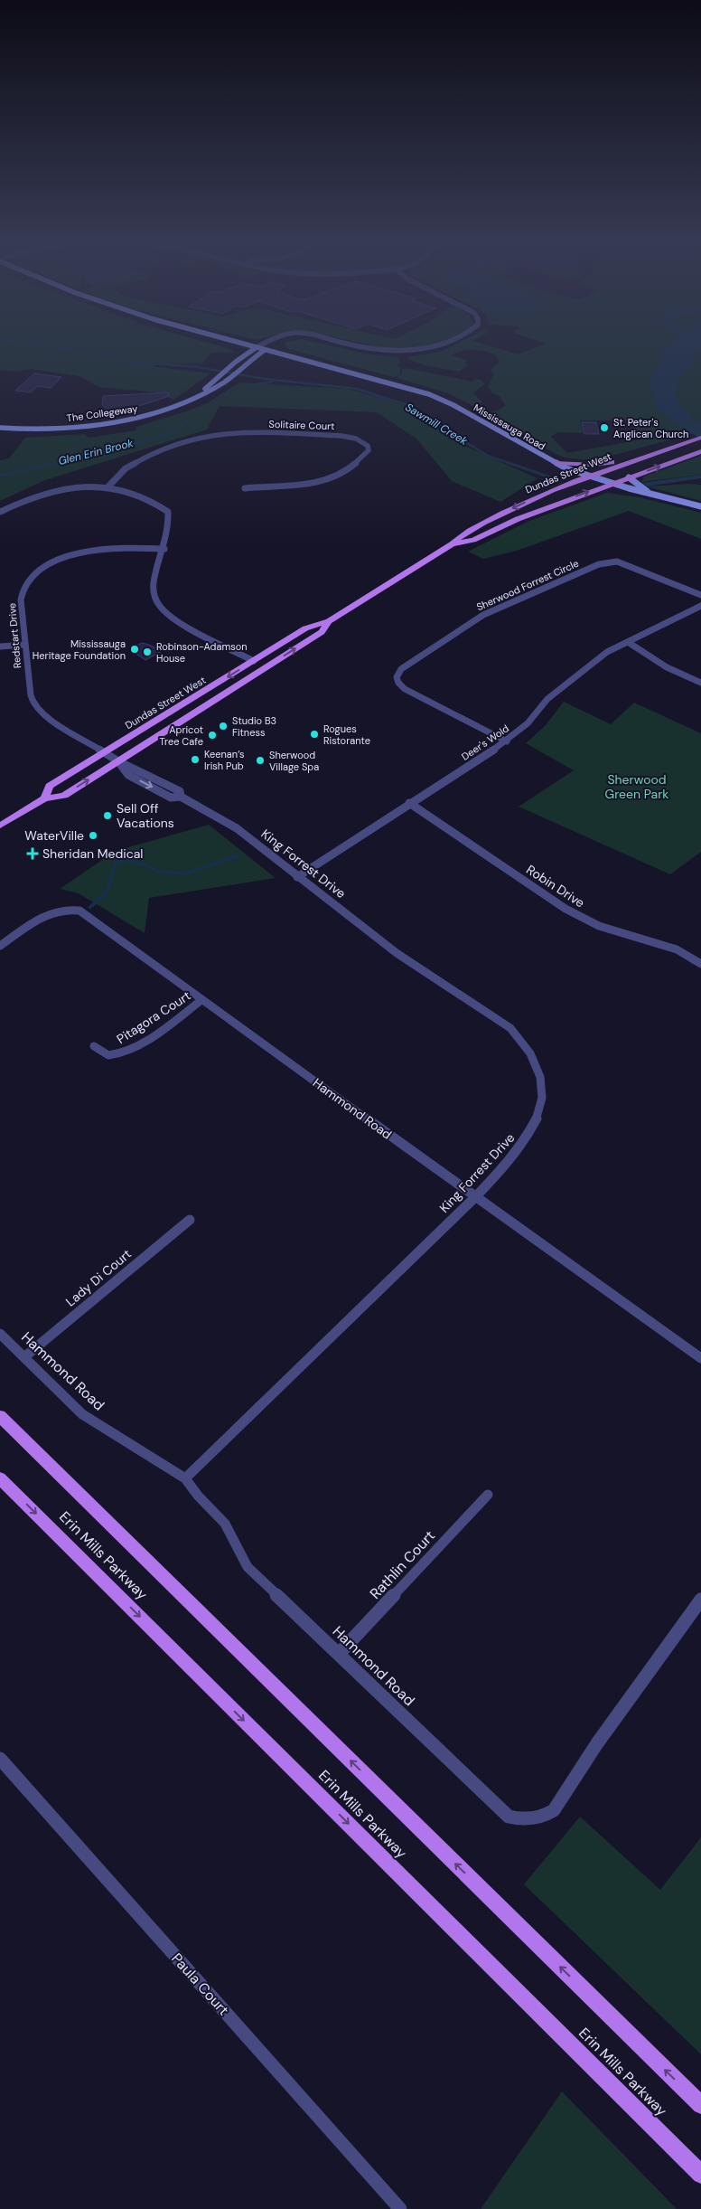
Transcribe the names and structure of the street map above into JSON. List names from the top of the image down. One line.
{"streets":{"main road":["The Collegeway","Mississauga Road","Dundas Street West","Erin Mills Parkway"],"street":["Solitaire Court","Sherwood Forrest Circle","Redstart Drive","Deer's Wold","King Forrest Drive","Robin Drive","Pitagora Court","Hammond Road","Lady Di Court","Rathlin Court","Paula Court"]},"crossings":[["The Collegeway","Mississauga Road"],["Mississauga Road","Dundas Street West"],["Dundas Street West","Redstart Drive"],["Dundas Street West","King Forrest Drive"],["Sherwood Forrest Circle","Deer's Wold"],["Redstart Drive","King Forrest Drive"],["Deer's Wold","King Forrest Drive"],["Deer's Wold","Robin Drive"],["King Forrest Drive","Hammond Road"],["Pitagora Court","Hammond Road"],["Hammond Road","Lady Di Court"],["Hammond Road","Rathlin Court"]],"water":["Sawmill Creek","Glen Erin Brook"],"parks":["Sherwood Green Park"],"places":{"other":["St. Peter's Anglican Church","Mississauga Heritage Foundation","Robinson-Adamson House","Studio B3 Fitness","Rogues Ristorante","Apricot Tree Cafe","Keenan’s Irish Pub","Sherwood Village Spa","Sell Off Vacations","WaterVille"],"health":["Sheridan Medical"]}}
